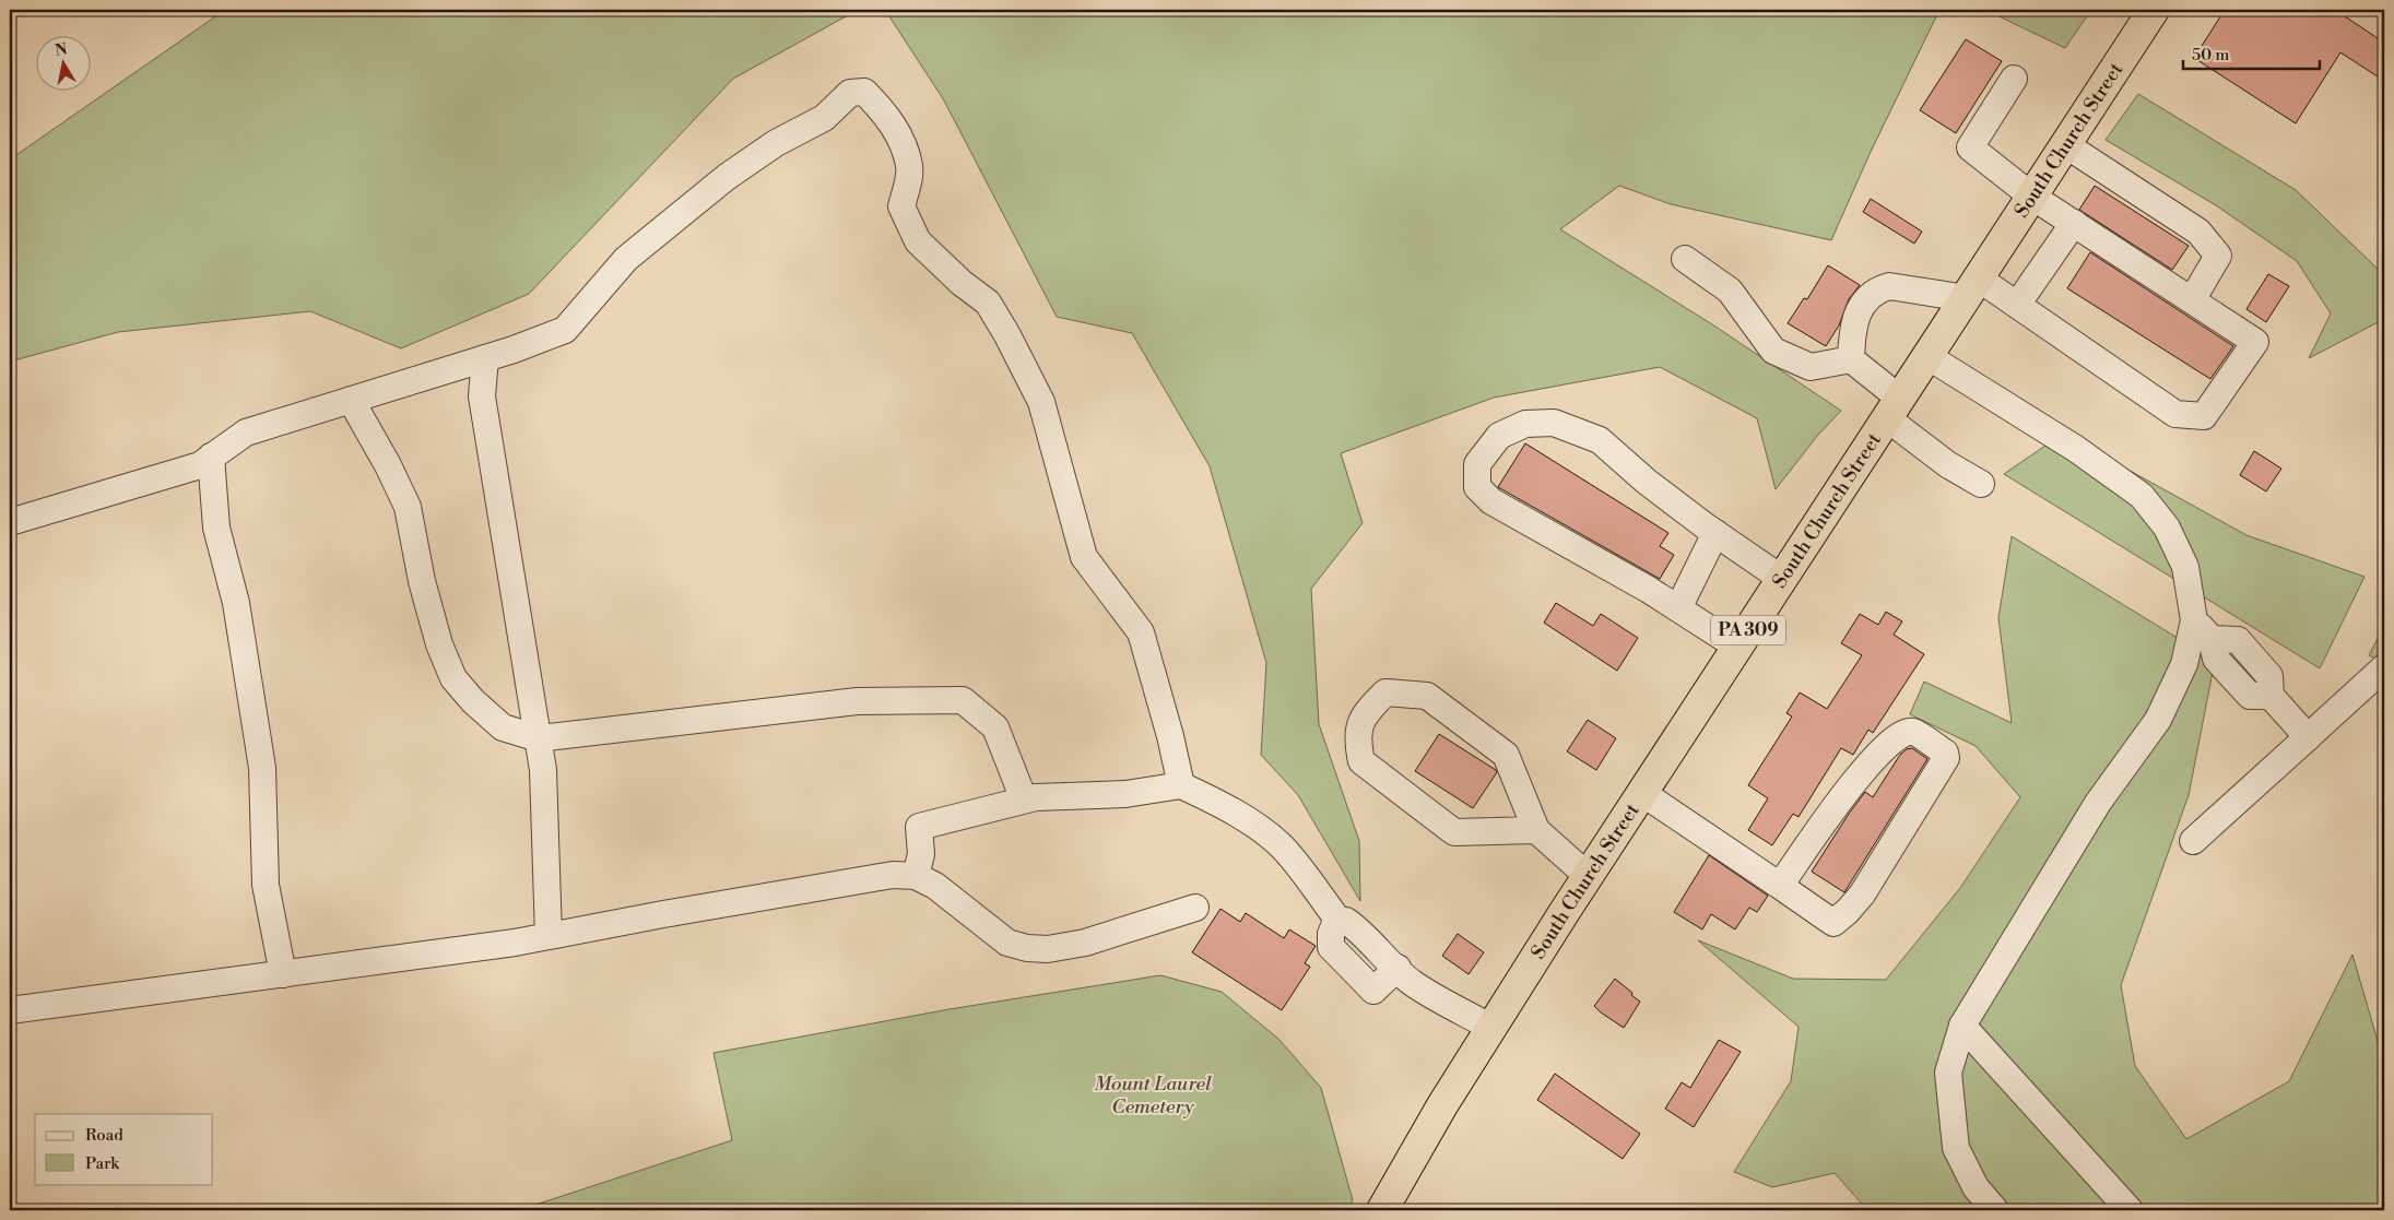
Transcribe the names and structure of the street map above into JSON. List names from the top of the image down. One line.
{"streets":{"highway":["South Church Street","PA 309"]},"parks":["Mount Laurel Cemetery"],"legend":["Road","Park"],"scale_bar":"50 m","north":"top"}
